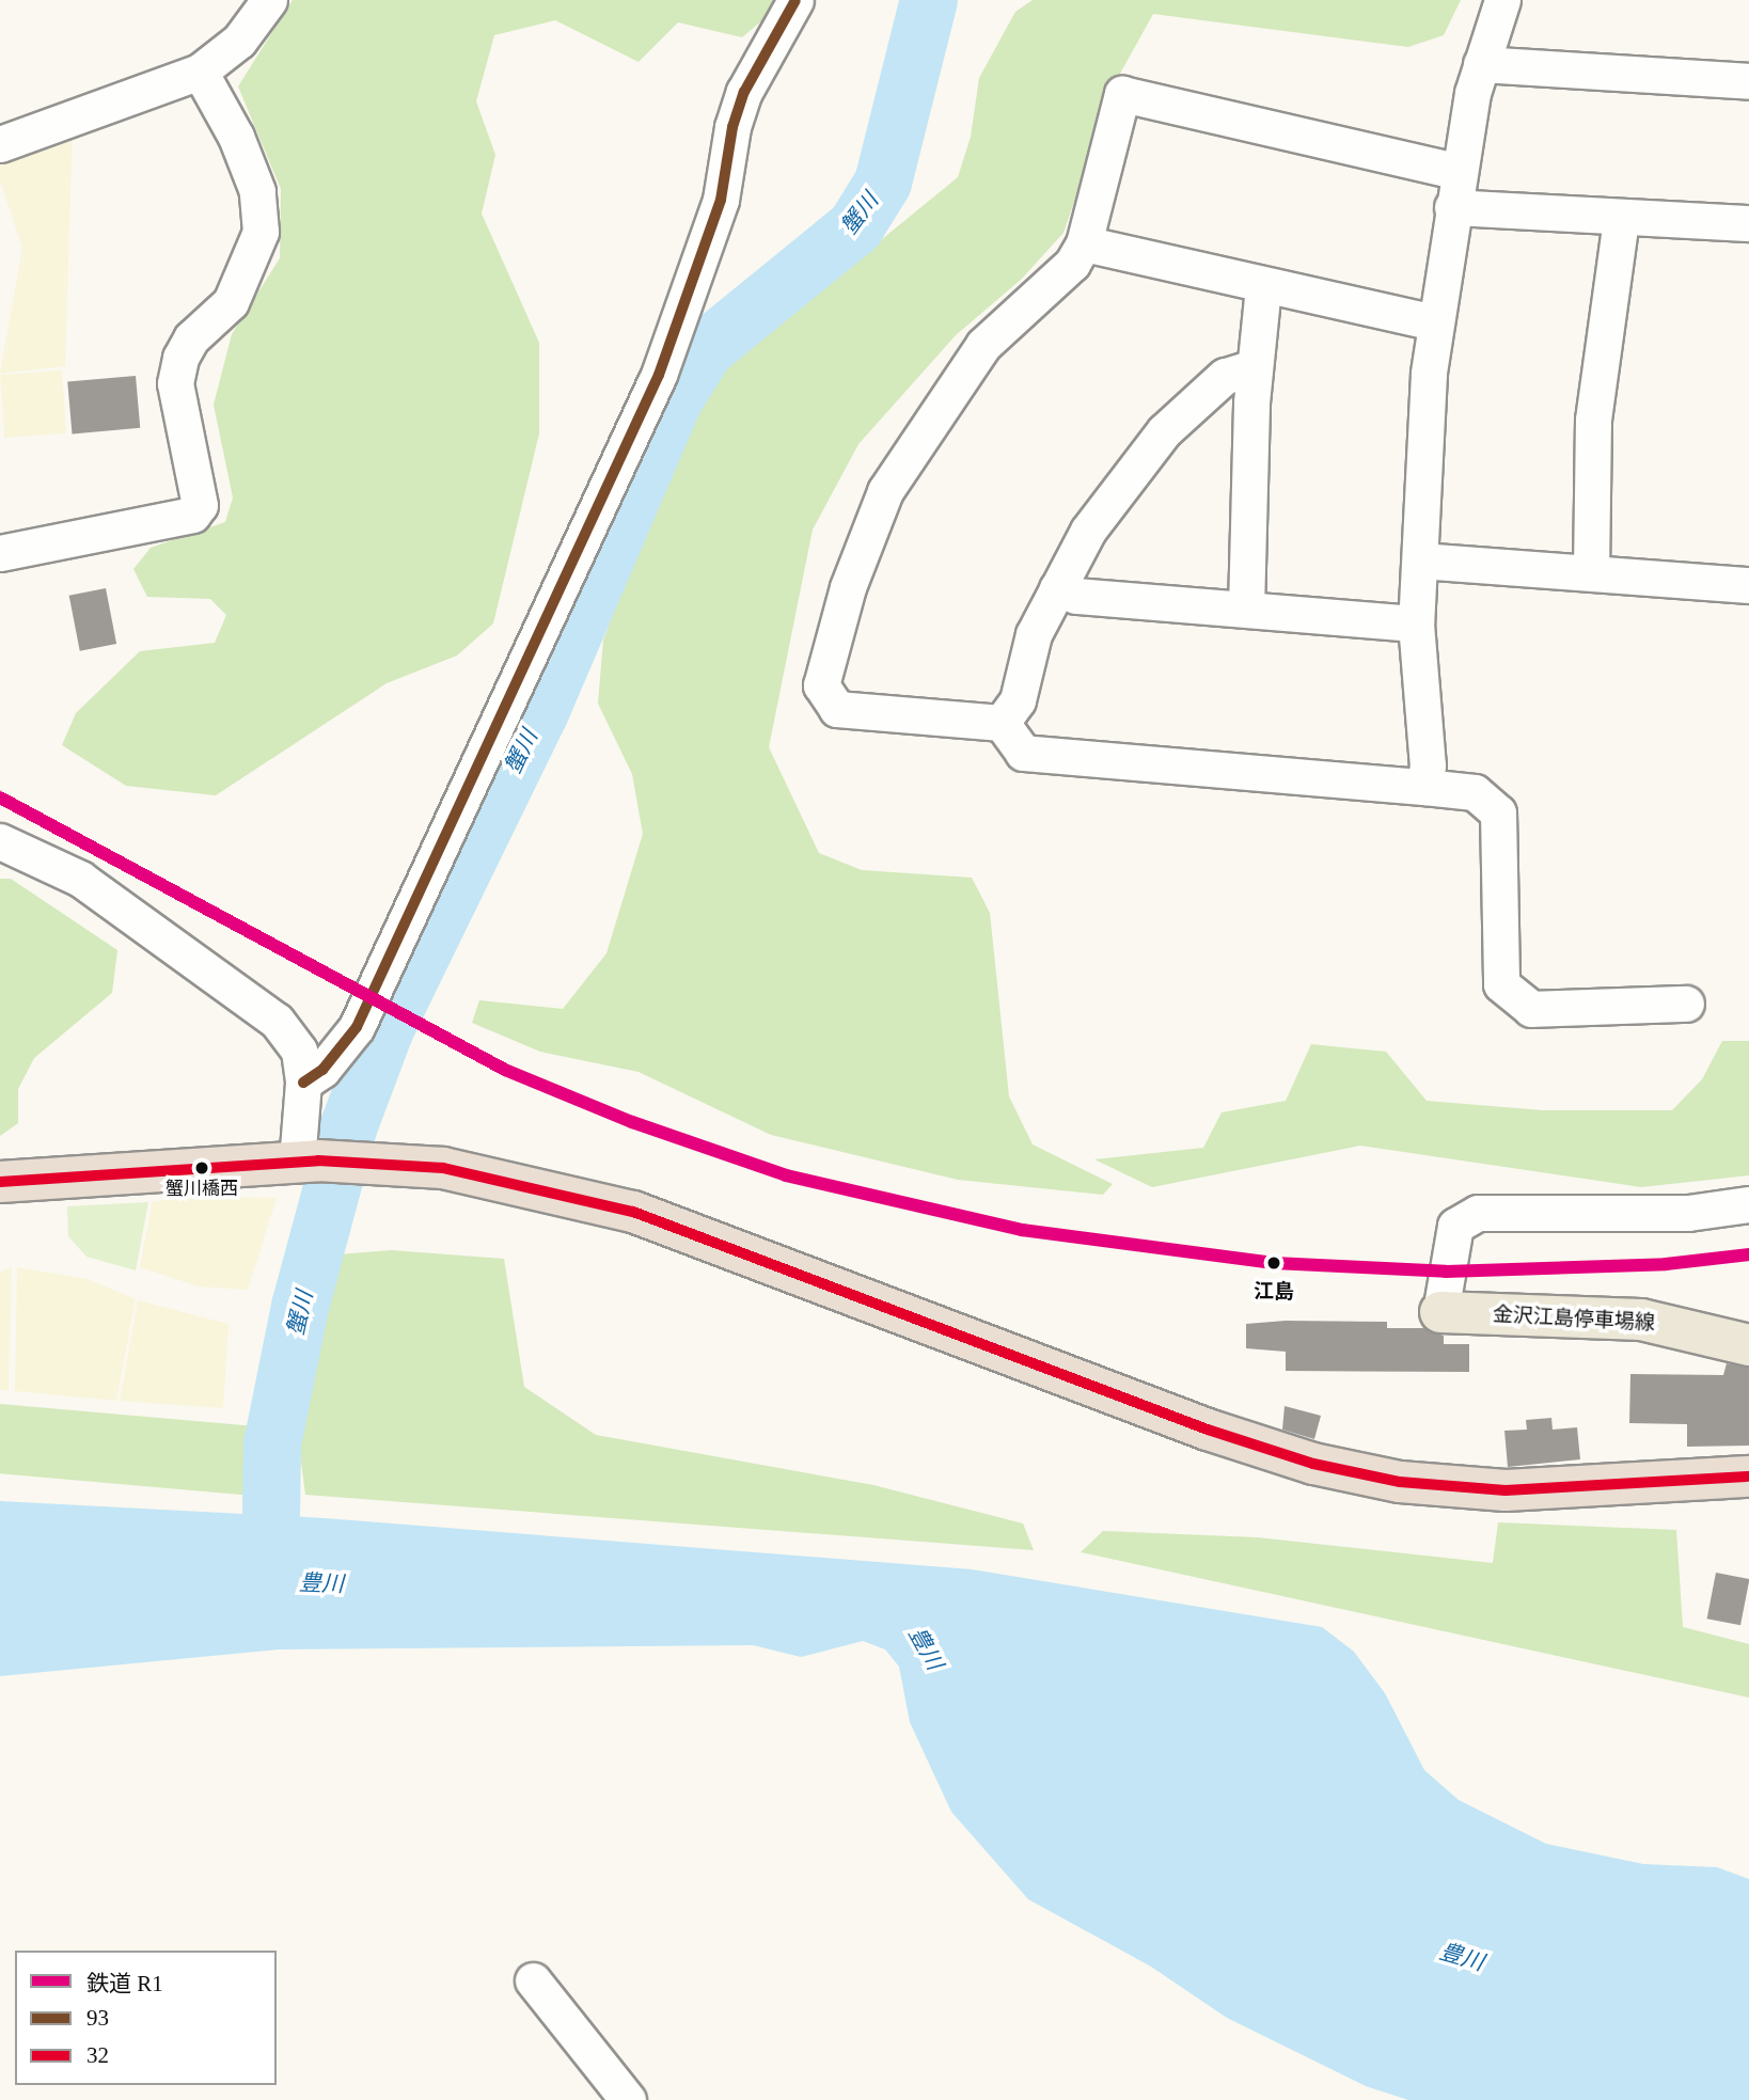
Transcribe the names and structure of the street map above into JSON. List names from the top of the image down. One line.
{"streets":{"main road":["金沢江島停車場線"]},"water":["蟹川","豊川"],"places":["蟹川橋西","江島"],"lines":["transit line 93","rail line R1","transit line 32"],"legend":["鉄道 R1","93","32"]}
